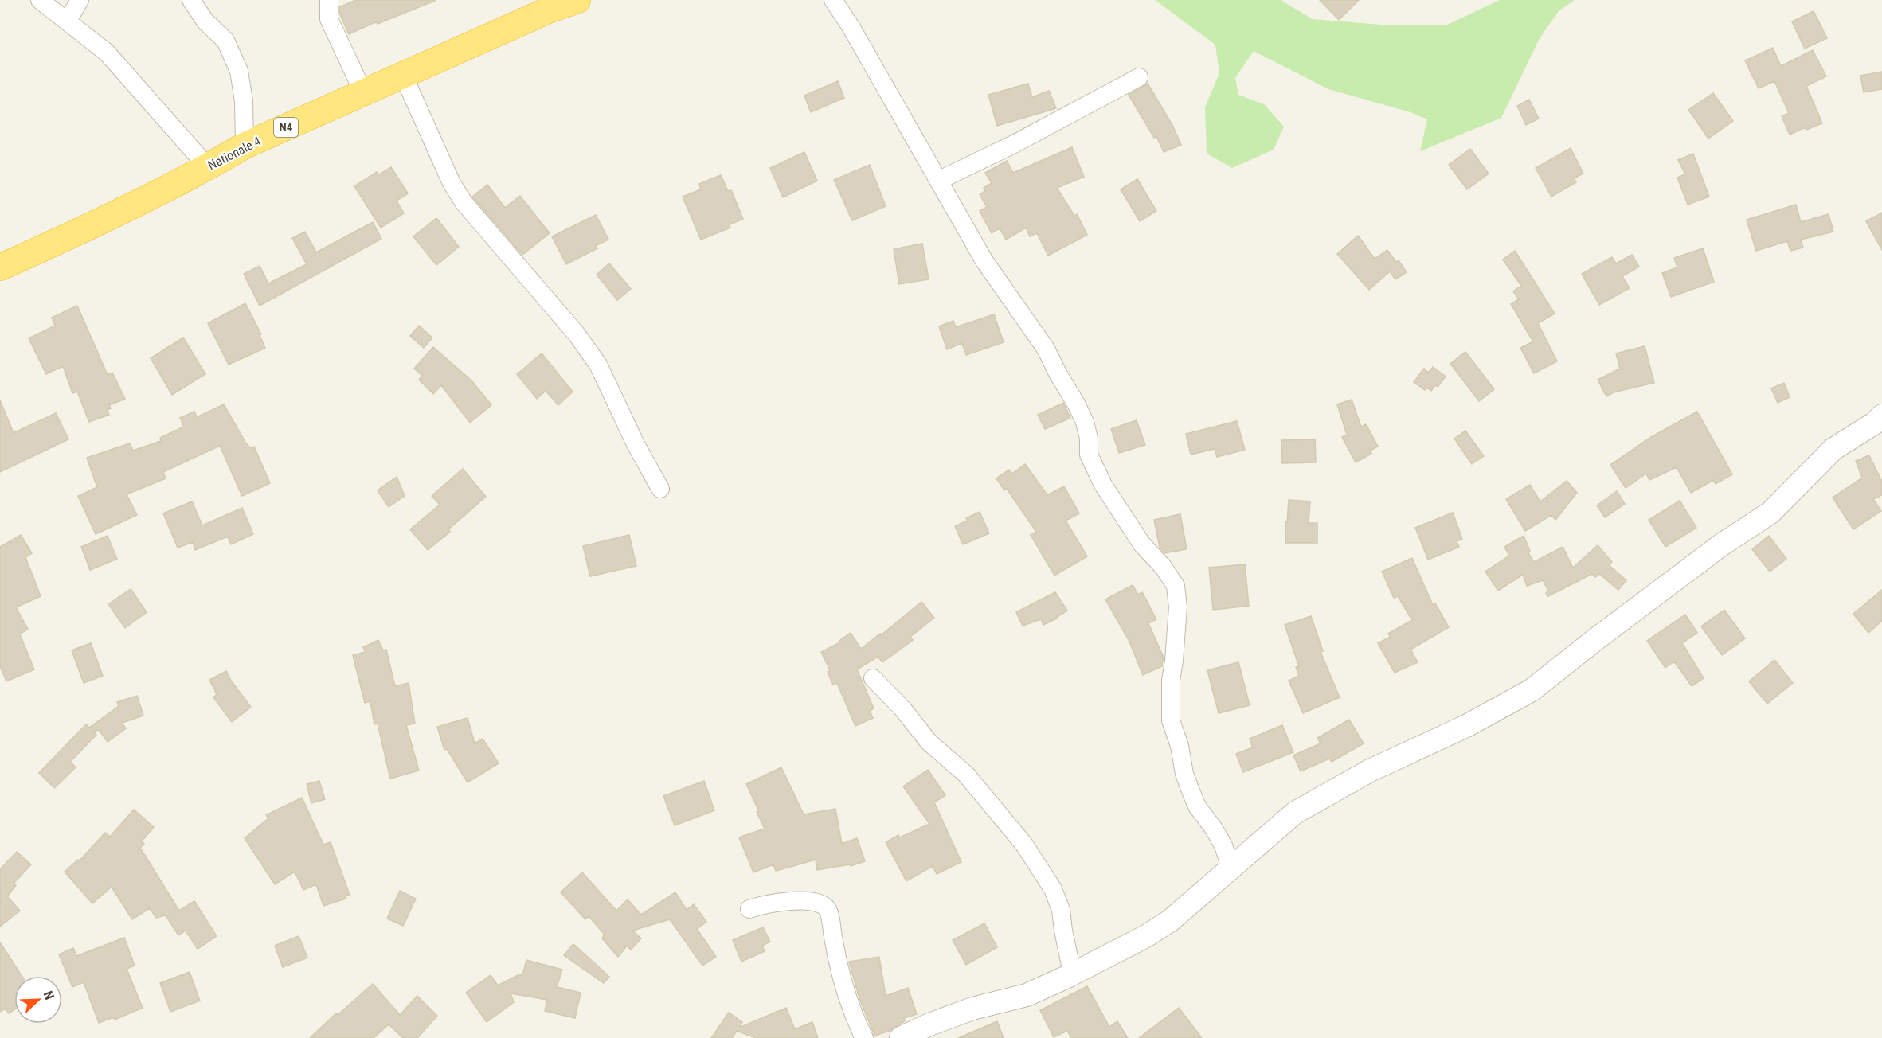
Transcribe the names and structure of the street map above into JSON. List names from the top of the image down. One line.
{"streets":{"highway":["N4","Nationale 4"]},"north":"top right"}
